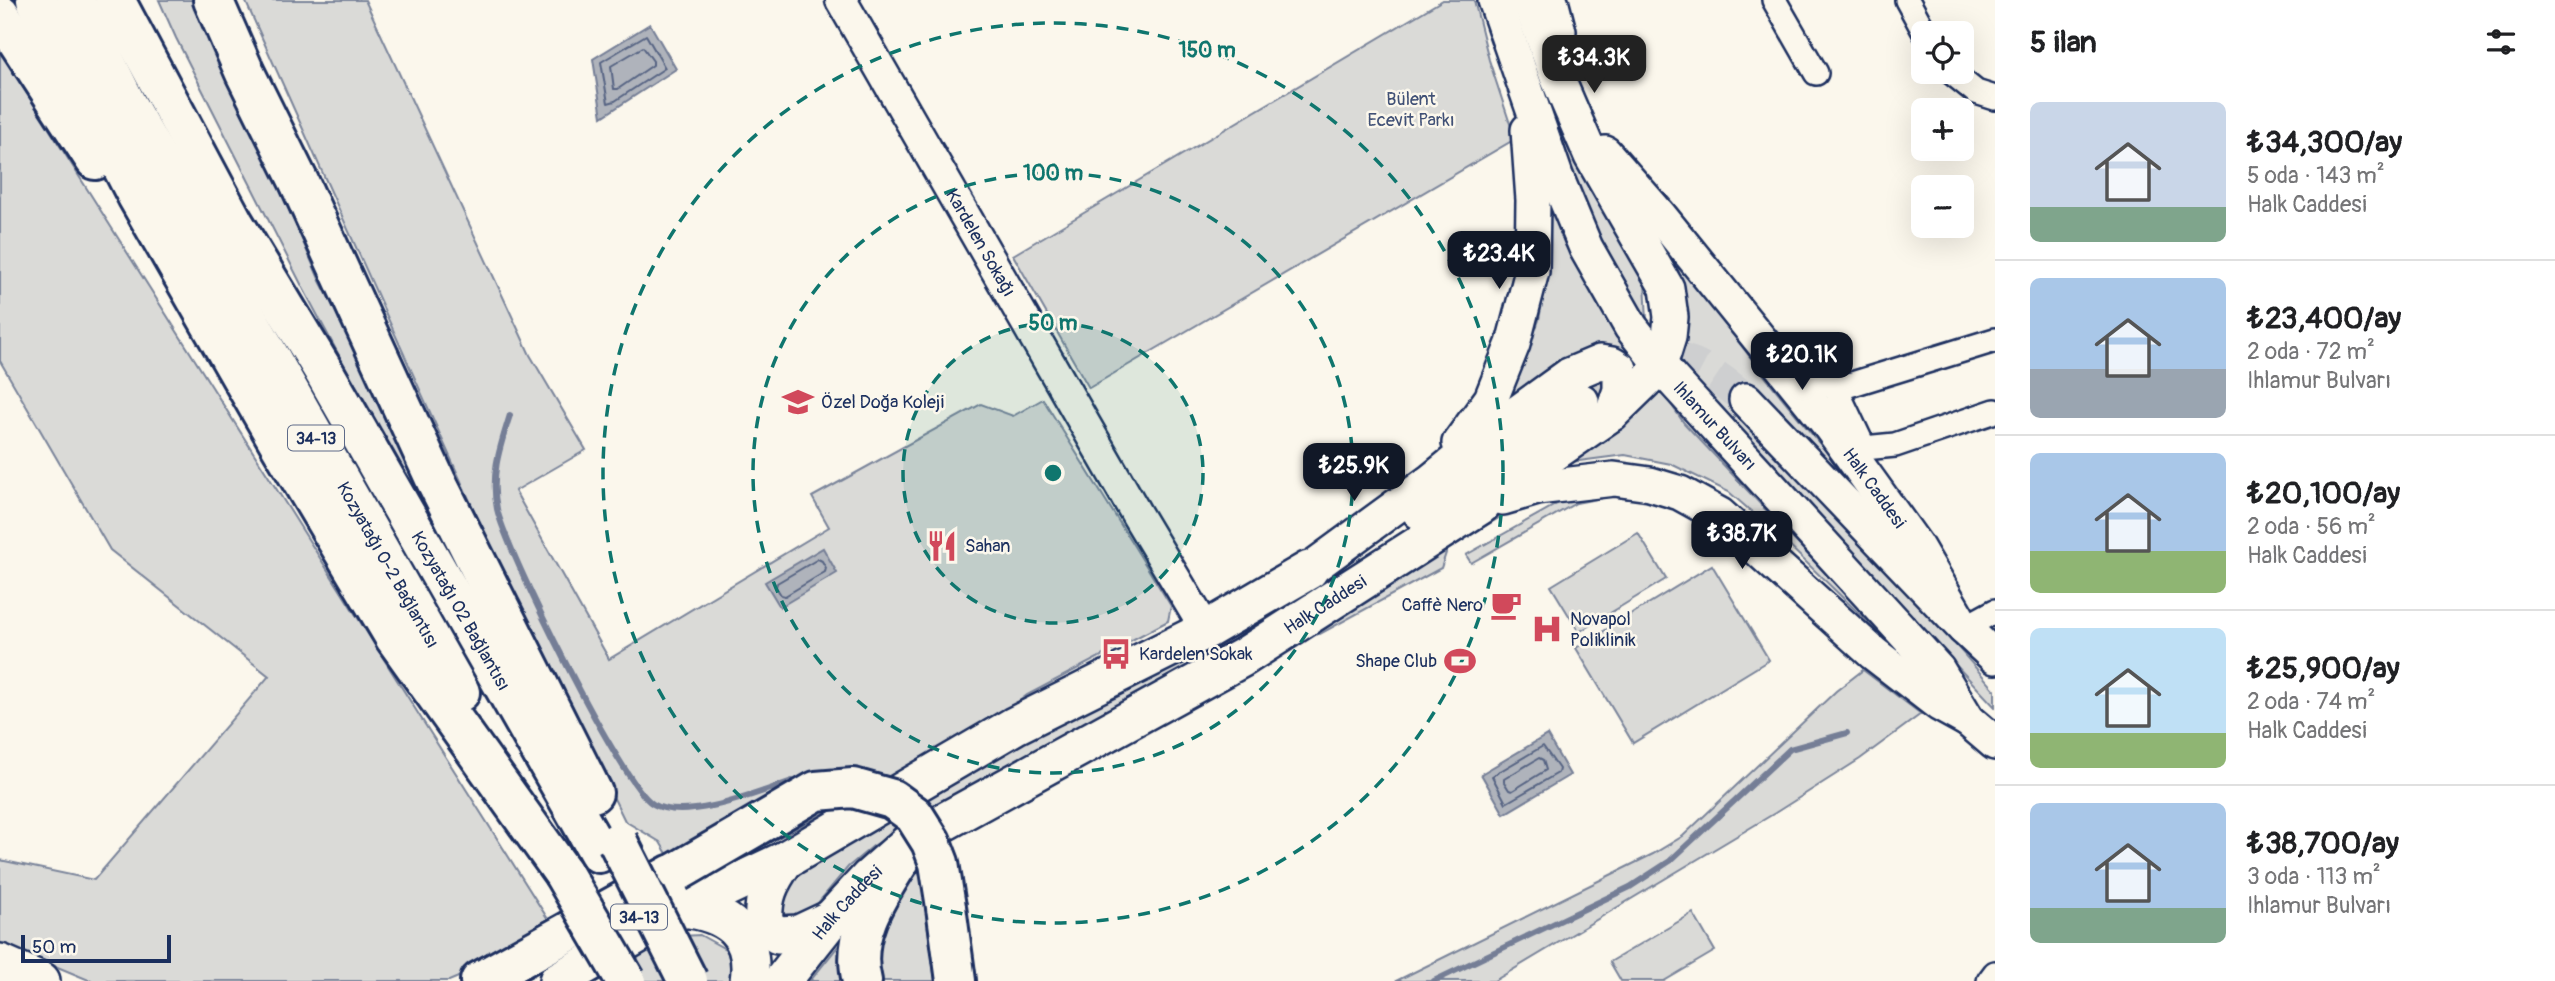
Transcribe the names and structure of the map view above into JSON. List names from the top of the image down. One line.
{"streets":{"highway":["34-13","Kozyatağı O-2 Bağlantısı","Kozyatağı O2 Bağlantısı"],"main road":["Ihlamur Bulvarı","Halk Caddesi"],"street":["Kardelen Sokağı"]},"crossings":[["Ihlamur Bulvarı","Halk Caddesi"],["34-13","Kozyatağı O2 Bağlantısı"]],"parks":["Bülent Ecevit Parkı"],"places":{"school or university":["Özel Doğa Koleji"],"restaurant":["Sahan"],"cafe":["Caffè Nero"],"hospital":["Novapol Poliklinik"],"bus stop":["Kardelen Sokak"],"sports":["Shape Club"]},"scale_bar":"50 m","page":{"heading":"5 ilan","map_buttons":["+","−"],"price":["₺34.3K","₺23.4K","₺20.1K","₺25.9K","₺38.7K"],"list":[{"name":"₺34,300/ay","note":"5 oda · 143 m² · Halk Caddesi"},{"name":"₺23,400/ay","note":"2 oda · 72 m² · Ihlamur Bulvarı"},{"name":"₺20,100/ay","note":"2 oda · 56 m² · Halk Caddesi"},{"name":"₺25,900/ay","note":"2 oda · 74 m² · Halk Caddesi"},{"name":"₺38,700/ay","note":"3 oda · 113 m² · Ihlamur Bulvarı"}],"scale":"50 m"},"rings":["150 m","100 m","50 m"]}
